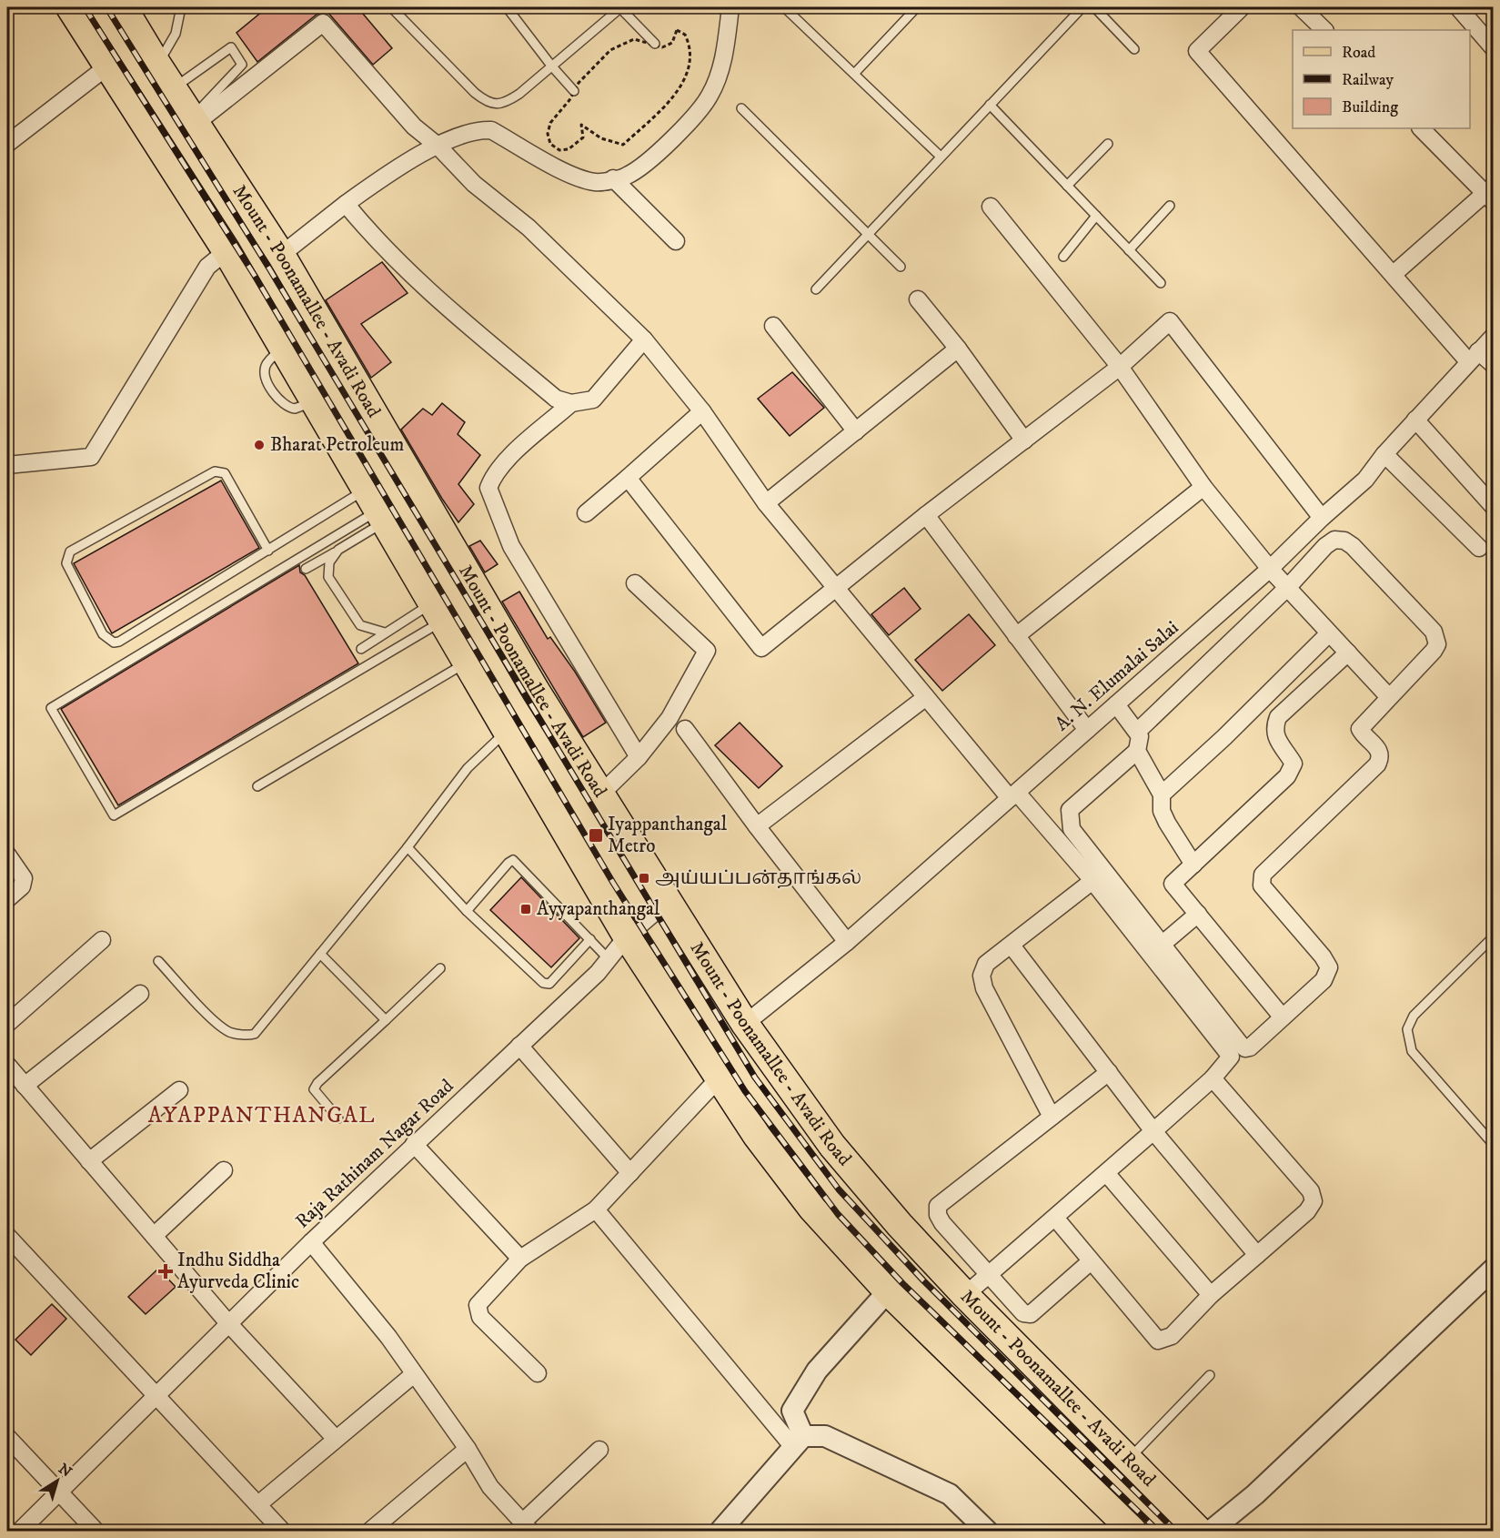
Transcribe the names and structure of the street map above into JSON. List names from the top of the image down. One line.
{"streets":{"main road":["Mount - Poonamallee - Avadi Road"],"street":["A. N. Elumalai Salai","Raja Rathinam Nagar Road"]},"crossings":[["Mount - Poonamallee - Avadi Road","A. N. Elumalai Salai"],["Mount - Poonamallee - Avadi Road","Raja Rathinam Nagar Road"]],"districts":["AYAPPANTHANGAL"],"places":{"other":["Bharat Petroleum"],"transit":["Iyappanthangal Metro","அய்யப்பன்தாங்கல்","Ayyapanthangal"],"health":["Indhu Siddha Ayurveda Clinic"]},"legend":["Road","Railway","Building"],"north":"top right"}
